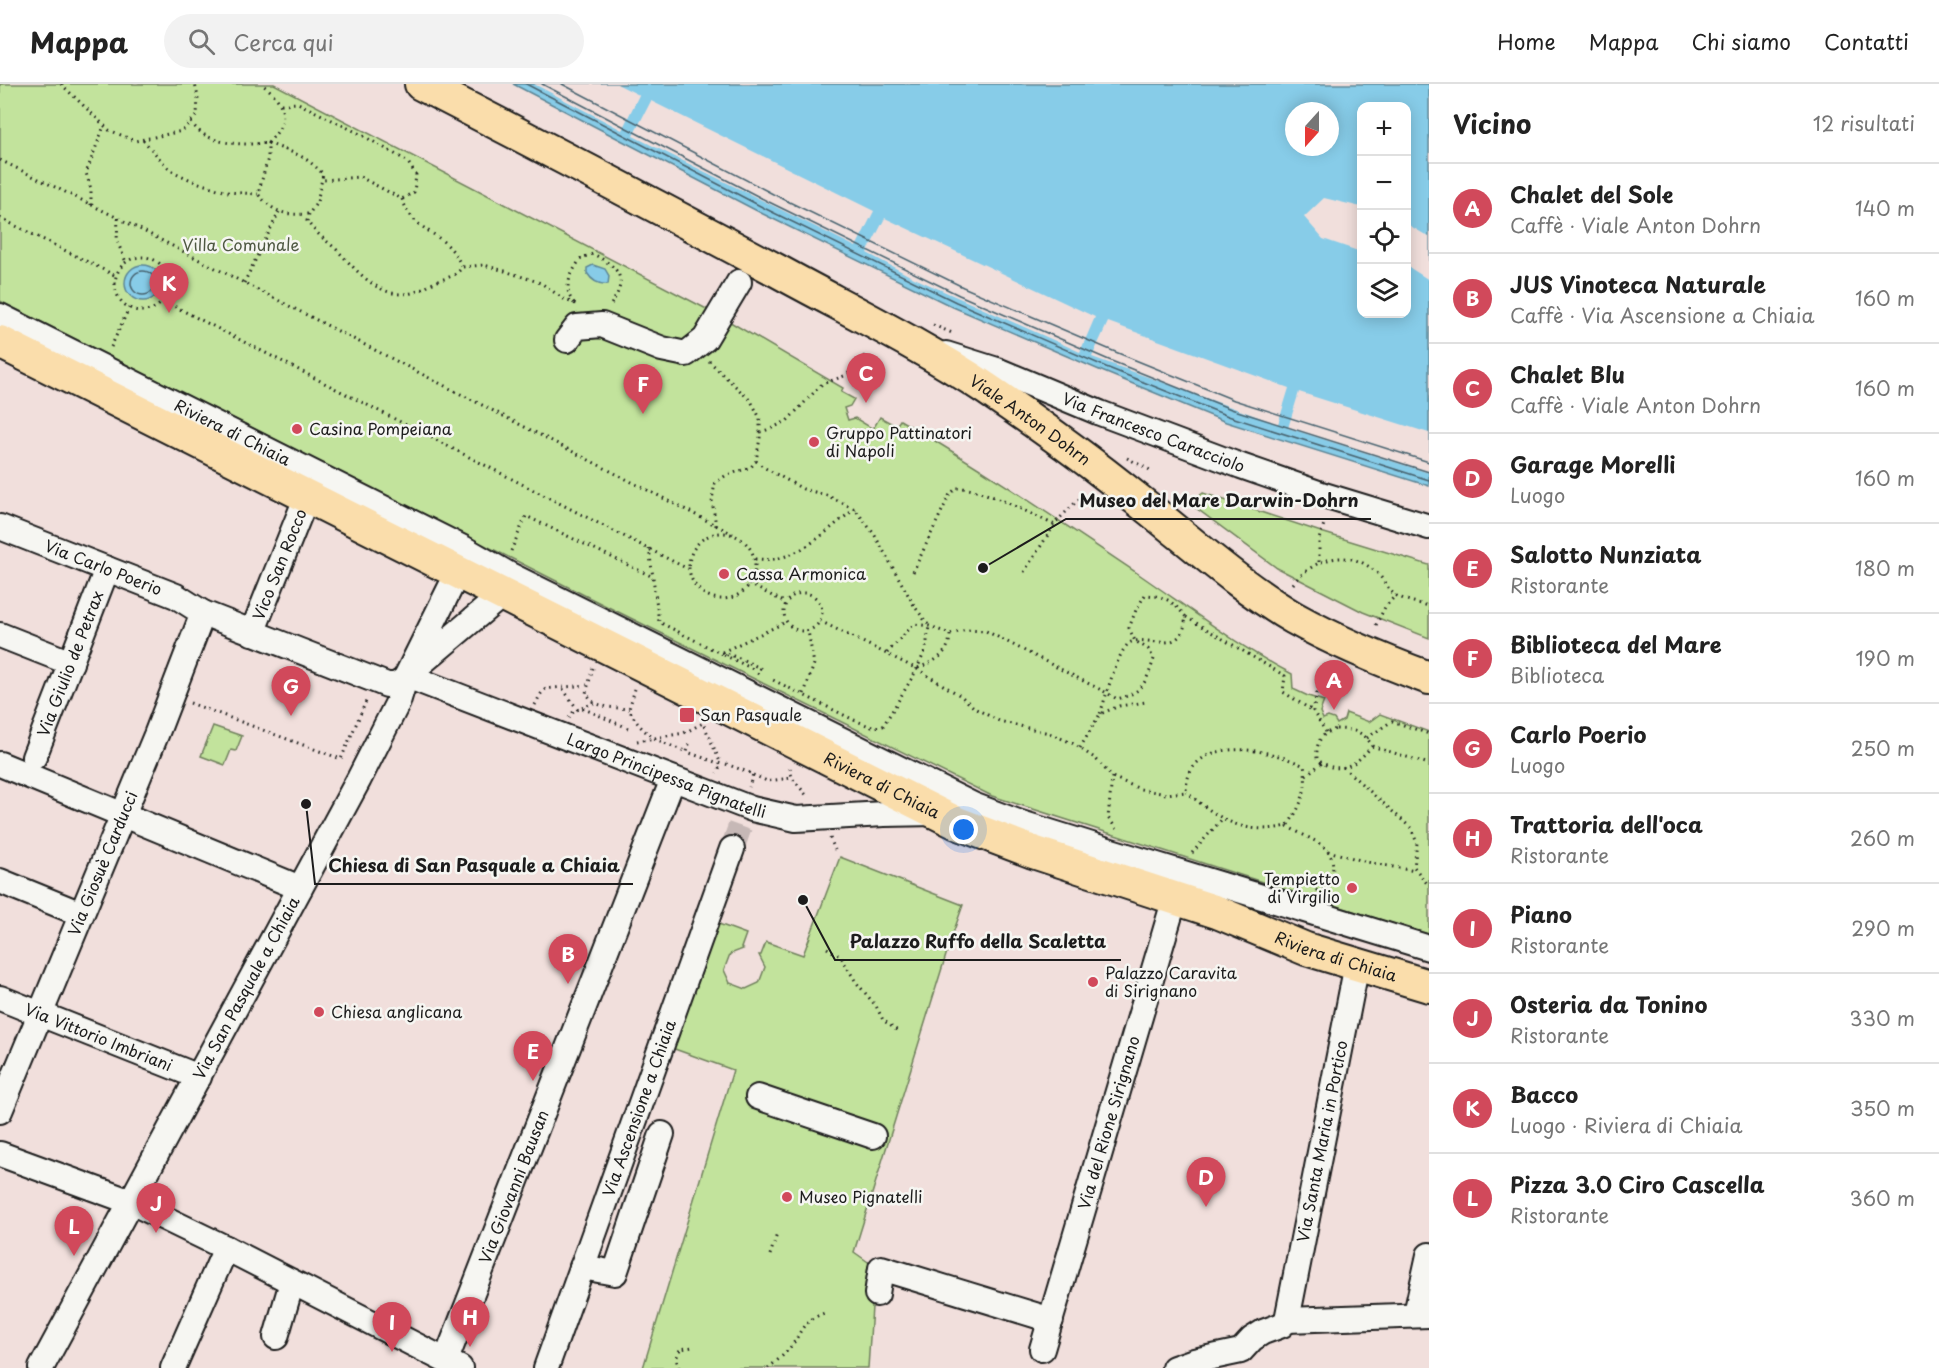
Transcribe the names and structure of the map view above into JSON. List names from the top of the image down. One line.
{"streets":{"main road":["Viale Anton Dohrn","Riviera di Chiaia"],"street":["Via Francesco Caracciolo","Vico San Rocco","Via Carlo Poerio","Via Giulio de Petrax","Largo Principessa Pignatelli","Via Giosuè Carducci","Via San Pasquale a Chiaia","Via Vittorio Imbriani","Via Ascensione a Chiaia","Via del Rione Sirignano","Via Santa Maria in Portico","Via Giovanni Bausan"]},"crossings":[["Viale Anton Dohrn","Via Francesco Caracciolo"],["Riviera di Chiaia","Vico San Rocco"],["Riviera di Chiaia","Largo Principessa Pignatelli"],["Riviera di Chiaia","Via San Pasquale a Chiaia"],["Riviera di Chiaia","Via del Rione Sirignano"],["Riviera di Chiaia","Via Santa Maria in Portico"],["Vico San Rocco","Via Carlo Poerio"],["Via Carlo Poerio","Via Giulio de Petrax"],["Via Carlo Poerio","Largo Principessa Pignatelli"],["Via Carlo Poerio","Via Giosuè Carducci"],["Via Carlo Poerio","Via San Pasquale a Chiaia"],["Largo Principessa Pignatelli","Via San Pasquale a Chiaia"],["Largo Principessa Pignatelli","Via Giovanni Bausan"],["Via Giosuè Carducci","Via Vittorio Imbriani"],["Via San Pasquale a Chiaia","Via Vittorio Imbriani"]],"parks":["Villa Comunale"],"places":{"other":["Casina Pompeiana","Gruppo Pattinatori di Napoli","Museo del Mare Darwin-Dohrn","Cassa Armonica","Chiesa di San Pasquale a Chiaia","Tempietto di Virgilio","Palazzo Ruffo della Scaletta","Palazzo Caravita di Sirignano","Chiesa anglicana","Museo Pignatelli"],"transit":["San Pasquale"]},"north":"bottom","page":{"header":"Mappa","search":"Cerca qui","nav":["Home","Mappa","Chi siamo","Contatti"],"heading":["Vicino","12 risultati"],"map_buttons":["+","−"],"list":[{"mark":"A","name":"Chalet del Sole","note":"Caffè · Viale Anton Dohrn","value":"140 m"},{"mark":"B","name":"JUS Vinoteca Naturale","note":"Caffè · Via Ascensione a Chiaia","value":"160 m"},{"mark":"C","name":"Chalet Blu","note":"Caffè · Viale Anton Dohrn","value":"160 m"},{"mark":"D","name":"Garage Morelli","note":"Luogo","value":"160 m"},{"mark":"E","name":"Salotto Nunziata","note":"Ristorante","value":"180 m"},{"mark":"F","name":"Biblioteca del Mare","note":"Biblioteca","value":"190 m"},{"mark":"G","name":"Carlo Poerio","note":"Luogo","value":"250 m"},{"mark":"H","name":"Trattoria dell'oca","note":"Ristorante","value":"260 m"},{"mark":"I","name":"Piano","note":"Ristorante","value":"290 m"},{"mark":"J","name":"Osteria da Tonino","note":"Ristorante","value":"330 m"},{"mark":"K","name":"Bacco","note":"Luogo · Riviera di Chiaia","value":"350 m"},{"mark":"L","name":"Pizza 3.0 Ciro Cascella","note":"Ristorante","value":"360 m"}],"pins":["K","C","F","A","G","B","E","D","J","L","H","I"]}}
